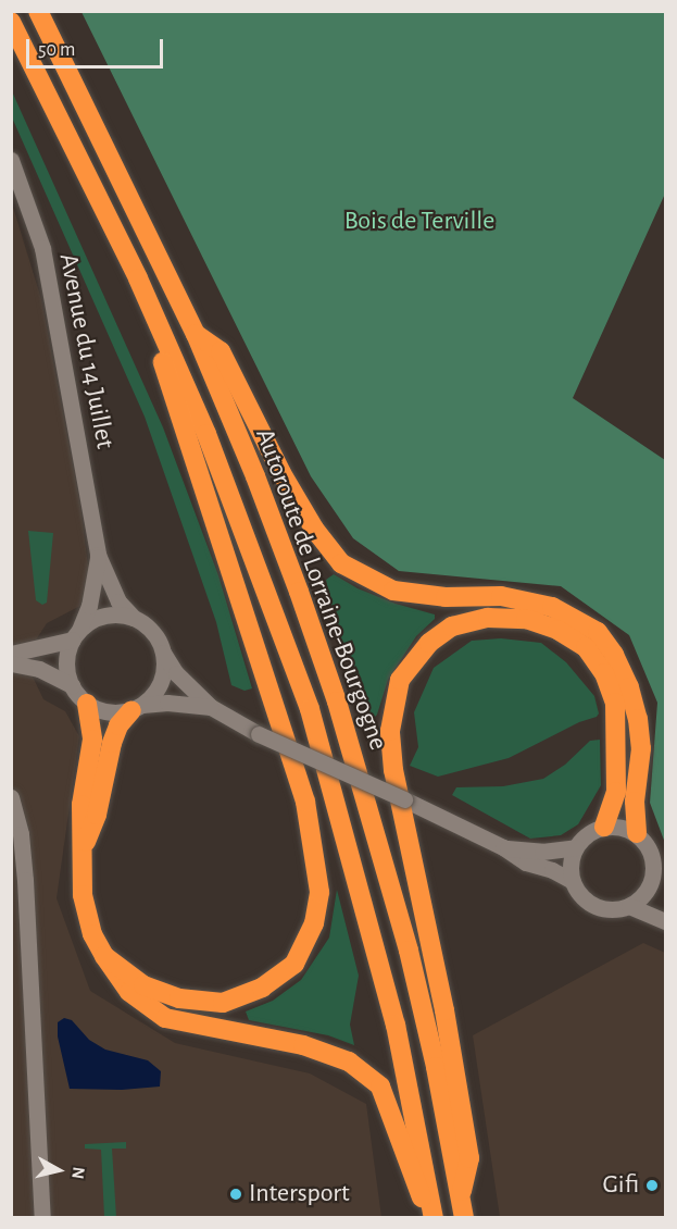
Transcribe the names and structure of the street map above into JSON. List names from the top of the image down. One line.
{"streets":{"highway":["Autoroute de Lorraine-Bourgogne"],"main road":["Avenue du 14 Juillet"]},"parks":["Bois de Terville"],"places":["Gifi","Intersport"],"scale_bar":"50 m","north":"right"}
